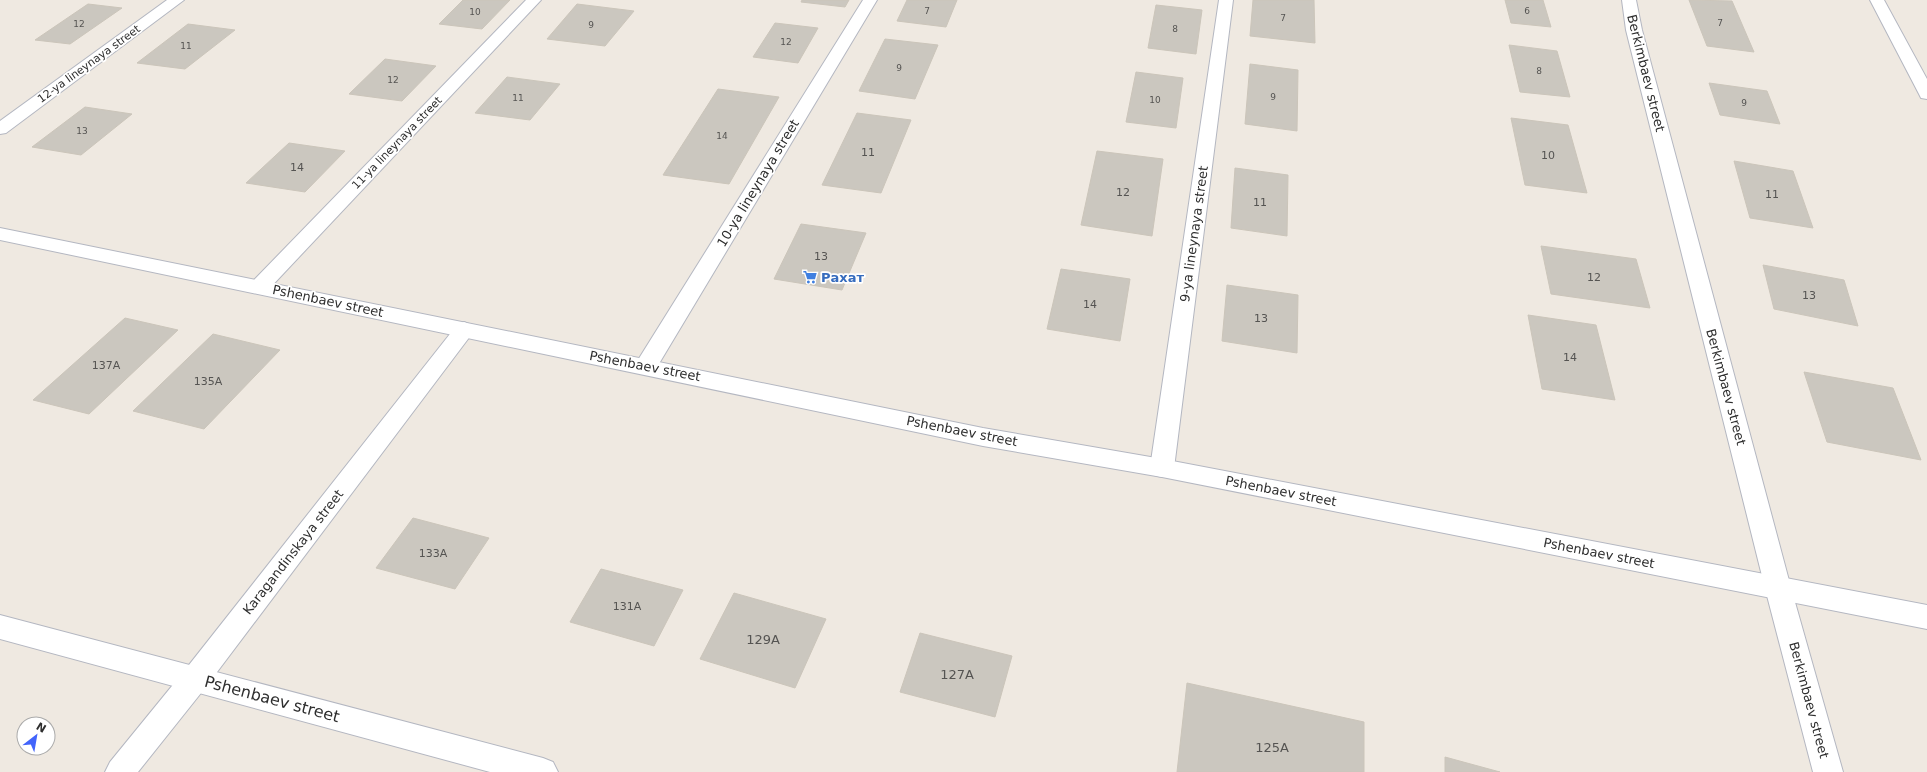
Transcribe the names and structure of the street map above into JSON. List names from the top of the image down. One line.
{"streets":{"street":["12-ya lineynaya street","Berkimbaev street","11-ya lineynaya street","10-ya lineynaya street","9-ya lineynaya street","Pshenbaev street","Karagandinskaya street"]},"crossings":[["Berkimbaev street","Pshenbaev street"],["11-ya lineynaya street","Pshenbaev street"],["10-ya lineynaya street","Pshenbaev street"],["9-ya lineynaya street","Pshenbaev street"],["Pshenbaev street","Karagandinskaya street"]],"places":{"supermarket":["Рахат"]},"house_numbers":["7","6","10","7","7","12","9","8","12","11","9","8","12","9","11","10","9","13","14","11","10","14","12","11","11","13","12","13","14","13","14","137А","135А","133А","131А","129А","127А","125А"],"north":"top right"}
